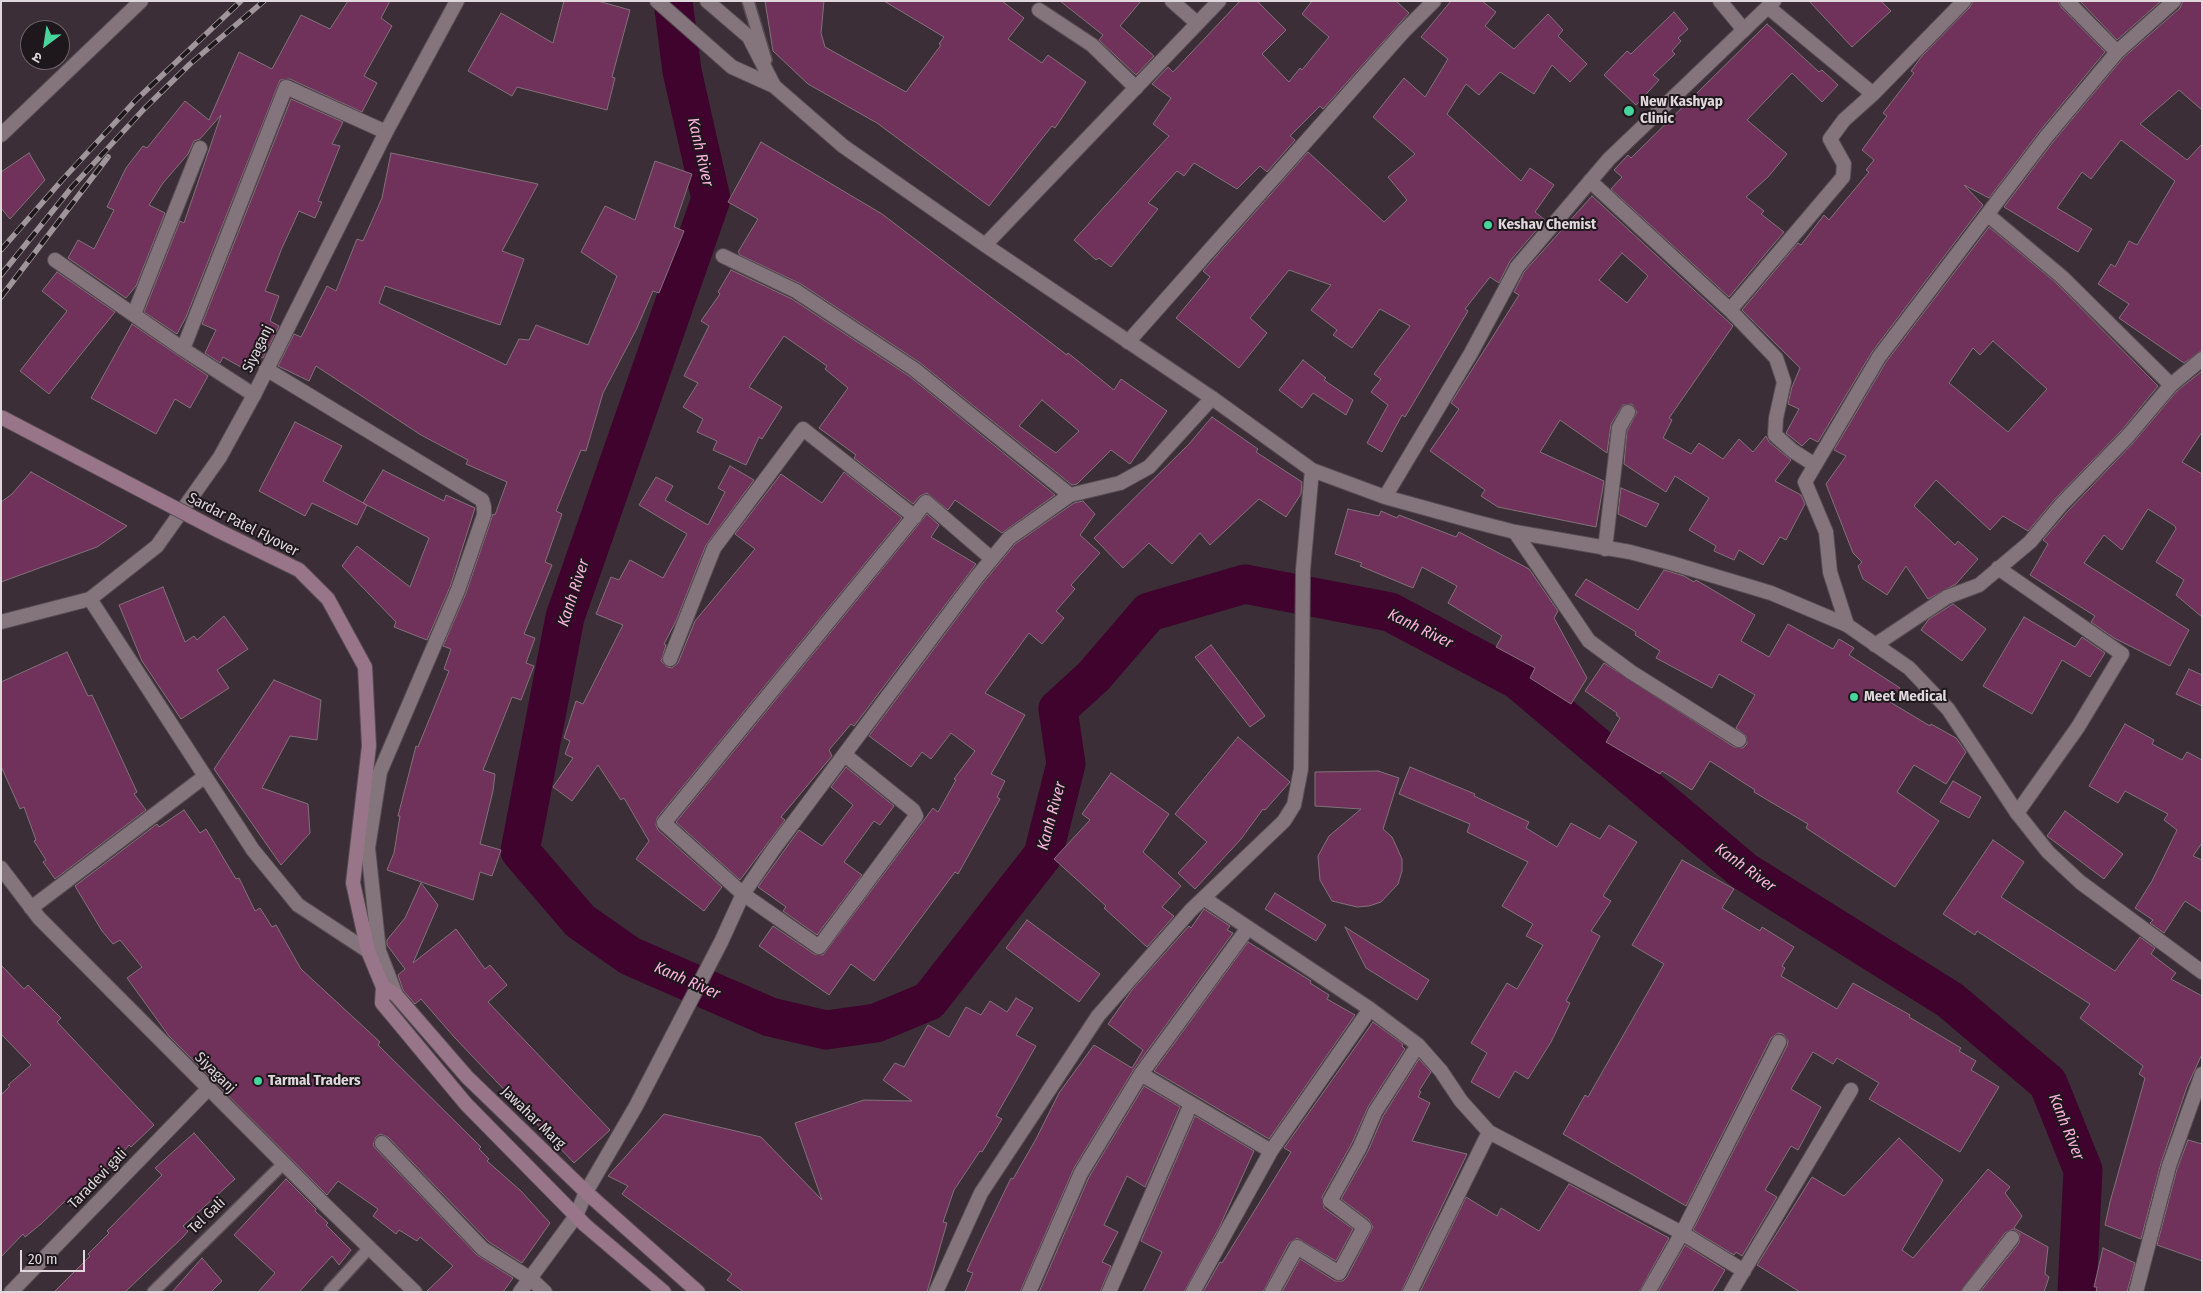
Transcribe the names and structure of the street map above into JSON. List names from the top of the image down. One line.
{"streets":{"main road":["Sardar Patel Flyover","Jawahar Marg"],"street":["Siyaganj","Taradevi gali"],"lane":["Tel Gali"]},"crossings":[["Siyaganj","Taradevi gali"],["Siyaganj","Tel Gali"]],"water":["Kanh River"],"places":["New Kashyap Clinic","Keshav Chemist","Meet Medical","Tarmal Traders"],"scale_bar":"20 m","north":"bottom left"}
